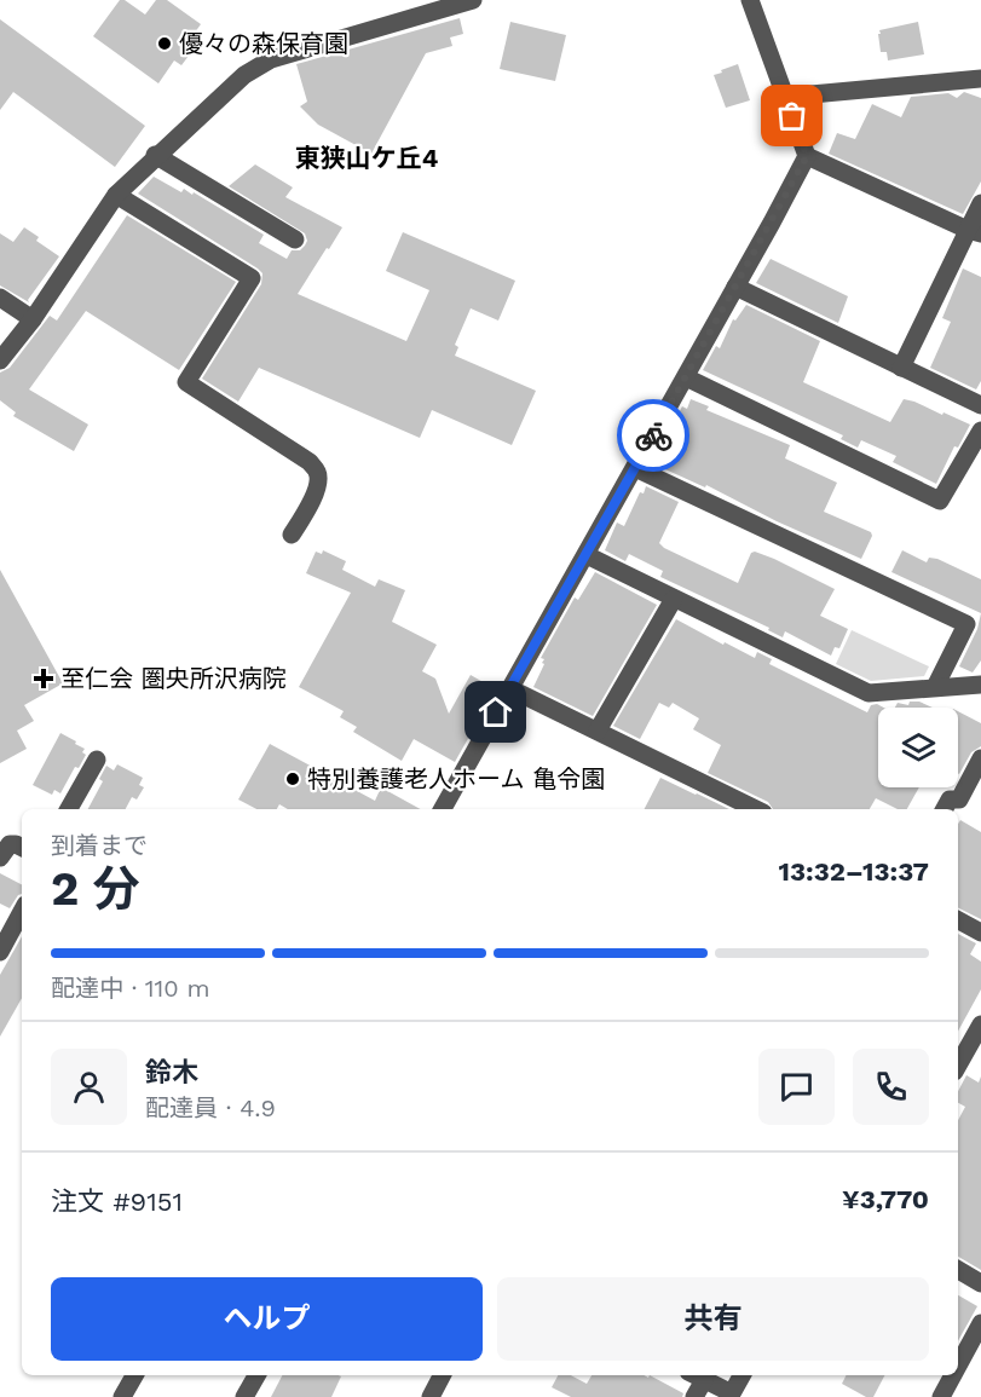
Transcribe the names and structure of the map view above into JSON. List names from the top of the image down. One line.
{"districts":["東狭山ケ丘4"],"places":{"other":["優々の森保育園","特別養護老人ホーム 亀令園"],"health":["至仁会 圏央所沢病院"]},"page":{"heading":["2 分","到着まで","13:32–13:37"],"panel":["鈴木","配達員 · 4.9","注文 #9151","¥3,770"],"bar":"配達中 · 110 m","buttons":["ヘルプ","共有"]}}
